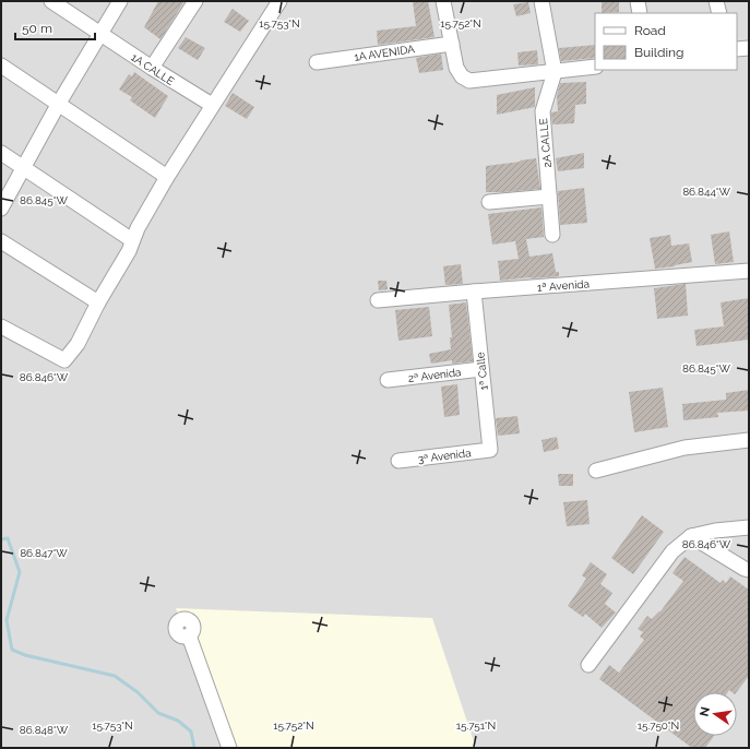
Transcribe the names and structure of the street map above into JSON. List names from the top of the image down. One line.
{"streets":{"street":["1A AVENIDA","1A CALLE","2A CALLE","1ª Avenida","1ª Calle","2ª Avenida","3ª Avenida"]},"crossings":[["1ª Avenida","1ª Calle"],["1ª Calle","2ª Avenida"],["1ª Calle","3ª Avenida"]],"legend":["Road","Building"],"scale_bar":"50 m","north":"left","coordinates":["15.753°N","15.752°N","86.844°W","86.845°W","86.846°W","86.847°W","15.751°N","15.750°N","86.848°W"]}
